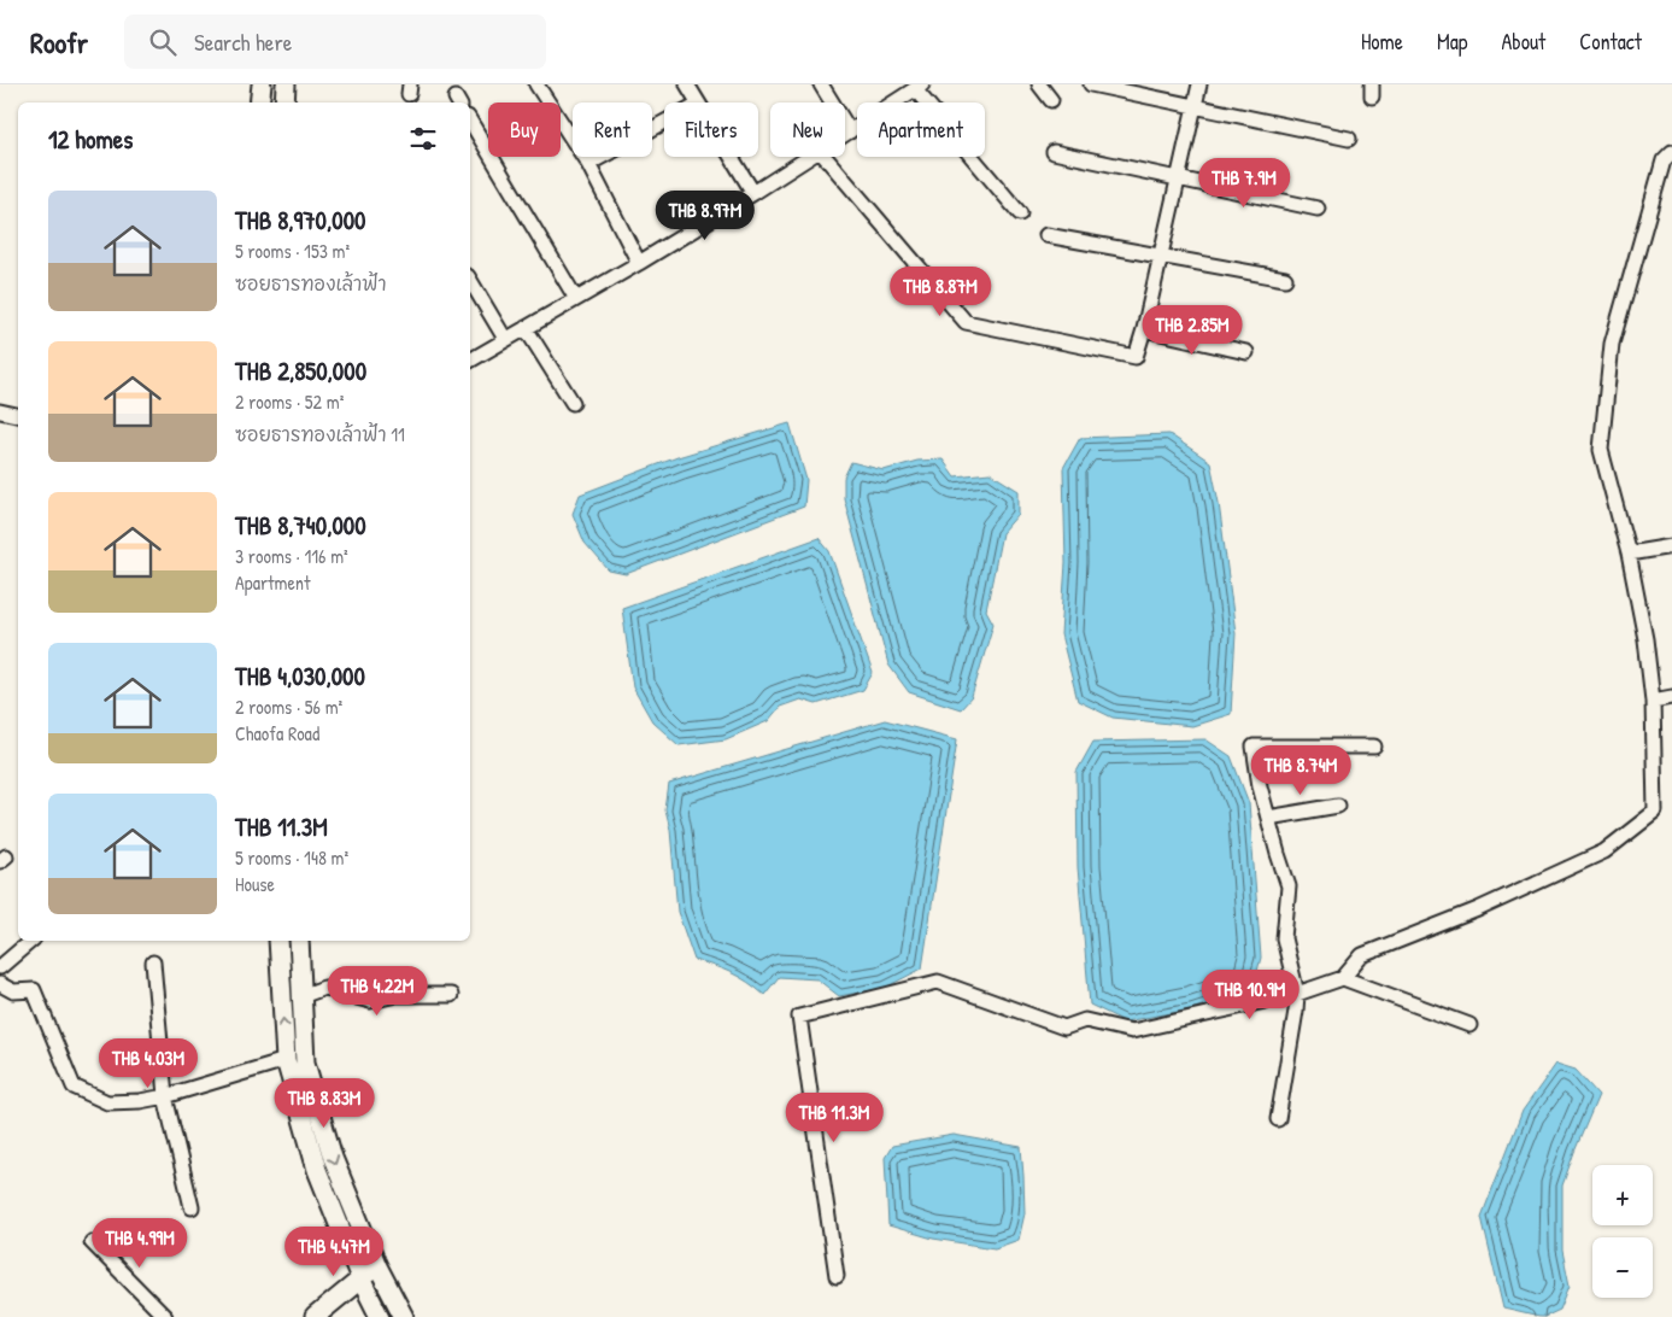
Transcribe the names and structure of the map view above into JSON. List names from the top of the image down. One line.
{"page":{"header":"Roofr","search":"Search here","nav":["Home","Map","About","Contact"],"chip":["Buy","Rent","Filters","New","Apartment"],"heading":"12 homes","price":["THB 7.9M","THB 8.97M","THB 8.87M","THB 2.85M","THB 8.74M","THB 4.22M","THB 10.9M","THB 4.03M","THB 8.83M","THB 11.3M","THB 4.99M","THB 4.47M"],"list":[{"name":"THB 8,970,000","note":"5 rooms · 153 m² · ซอยธารทองเล้าฟ้า"},{"name":"THB 2,850,000","note":"2 rooms · 52 m² · ซอยธารทองเล้าฟ้า 11"},{"name":"THB 8,740,000","note":"3 rooms · 116 m² · Apartment"},{"name":"THB 4,030,000","note":"2 rooms · 56 m² · Chaofa Road"},{"name":"THB 11.3M","note":"5 rooms · 148 m² · House"}],"map_buttons":["+","−"]}}
